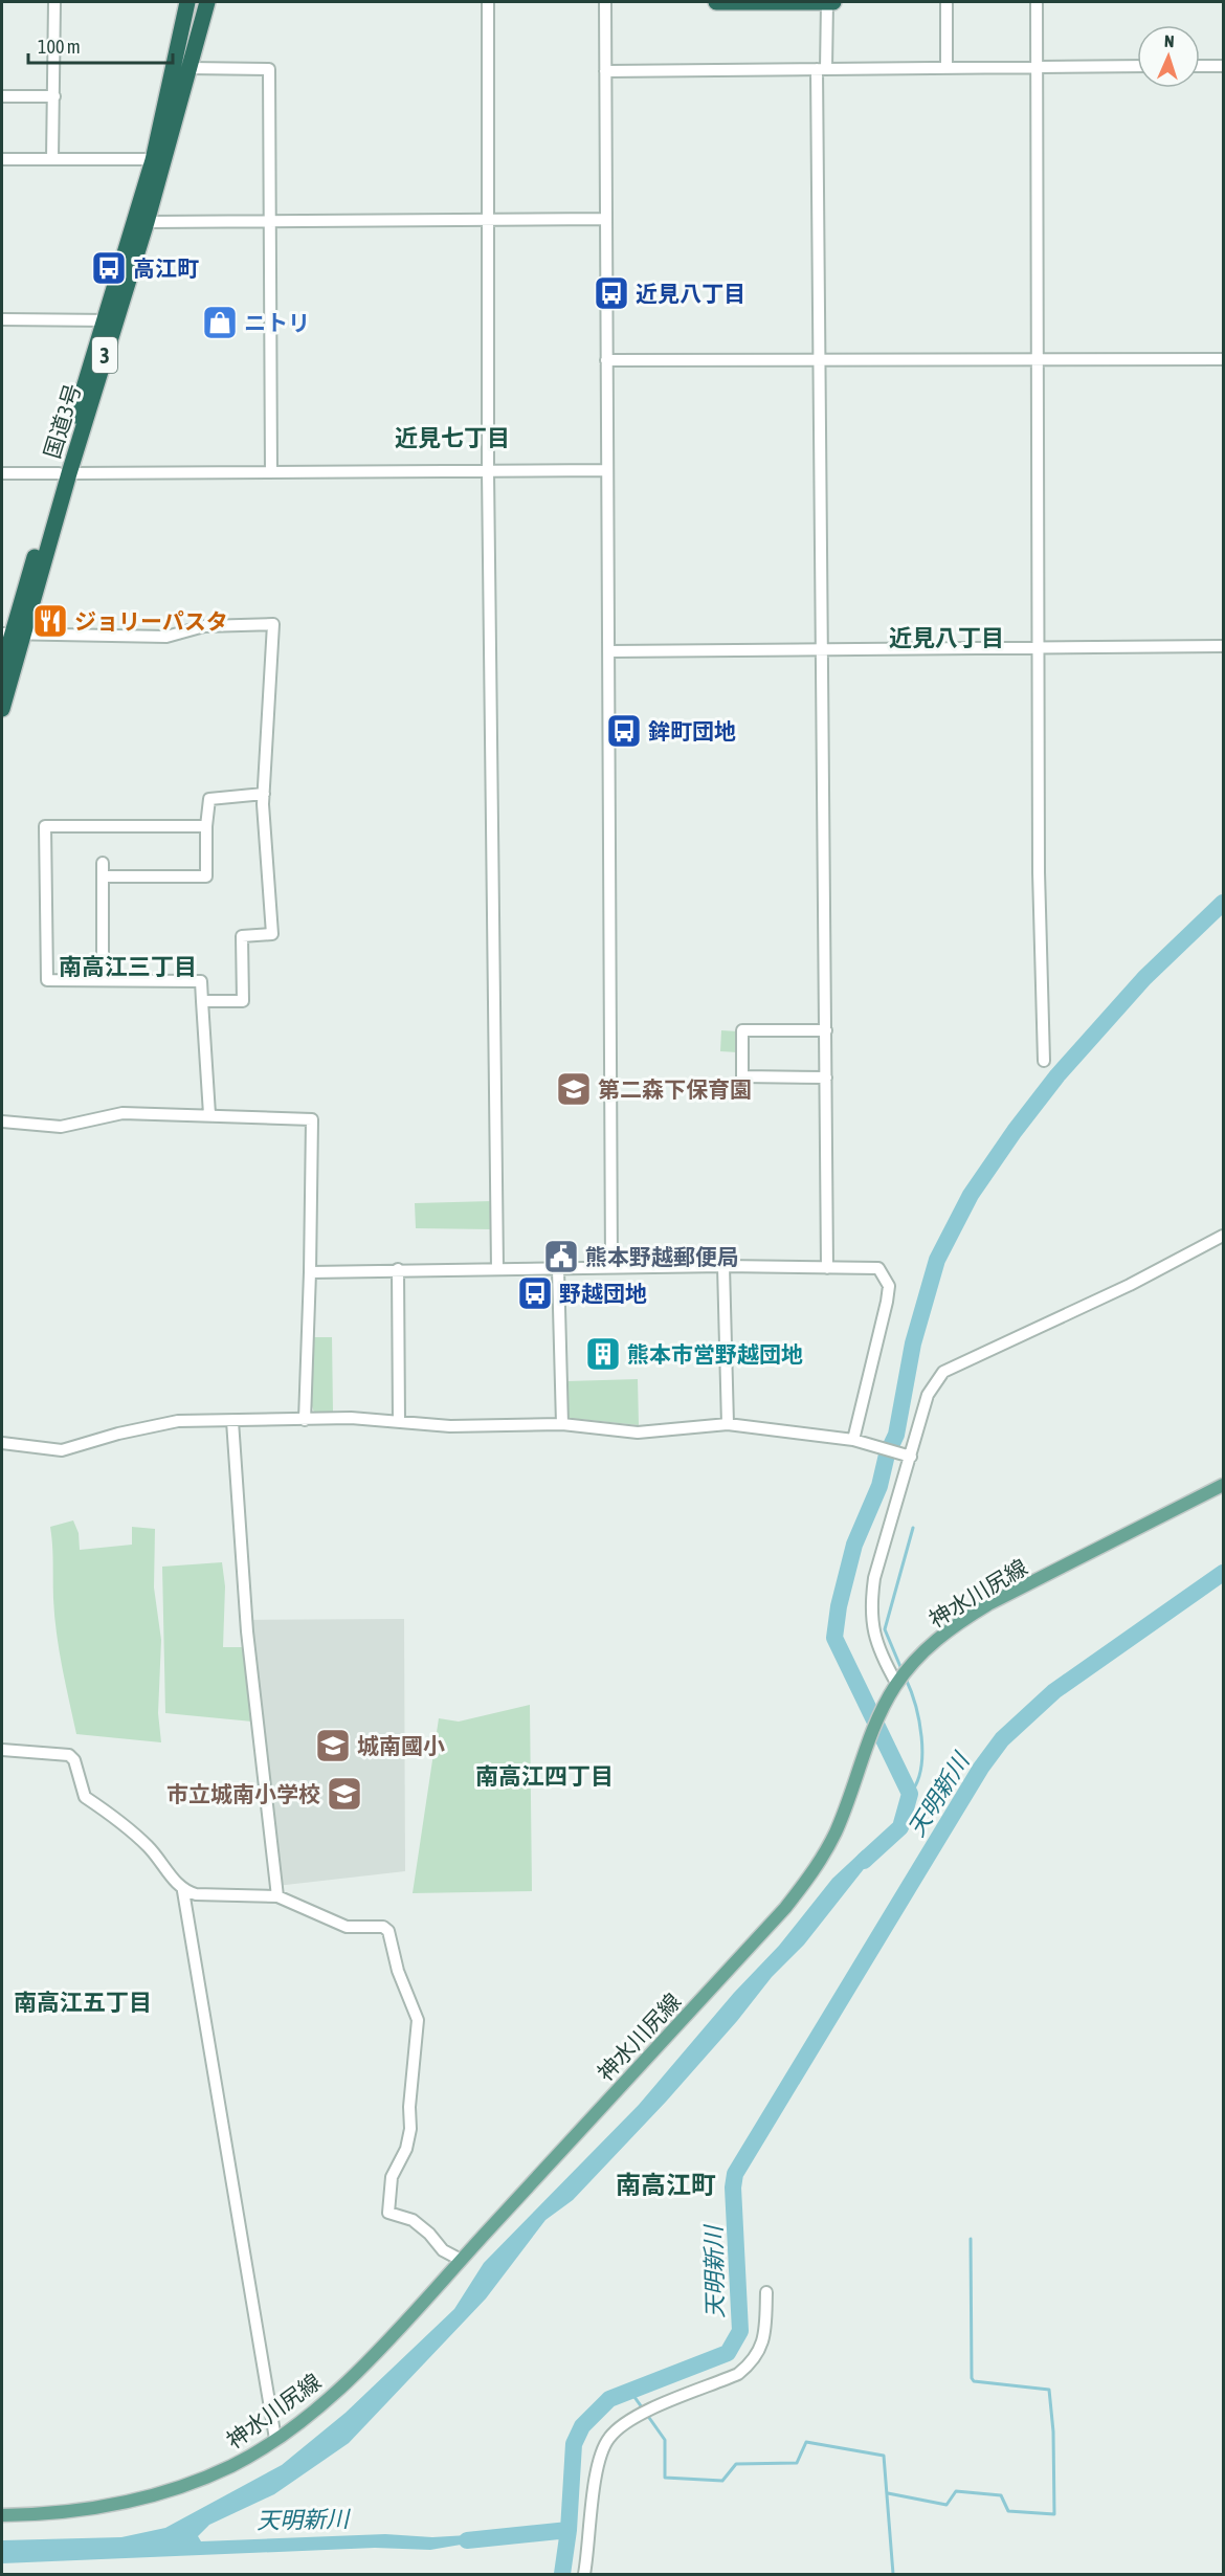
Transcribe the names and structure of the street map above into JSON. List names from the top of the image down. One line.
{"streets":{"highway":["3","国道3号"],"main road":["神水川尻線"]},"districts":["近見七丁目","近見八丁目","南高江三丁目","南高江四丁目","南高江五丁目","南高江町"],"water":["天明新川"],"places":{"bus stop":["高江町","近見八丁目","鉾町団地","野越団地"],"shop":["ニトリ"],"restaurant":["ジョリーパスタ"],"school or university":["第二森下保育園","城南國小","市立城南小学校"],"public building":["熊本野越郵便局"],"building":["熊本市営野越団地"]},"scale_bar":"100 m","north":"top"}
